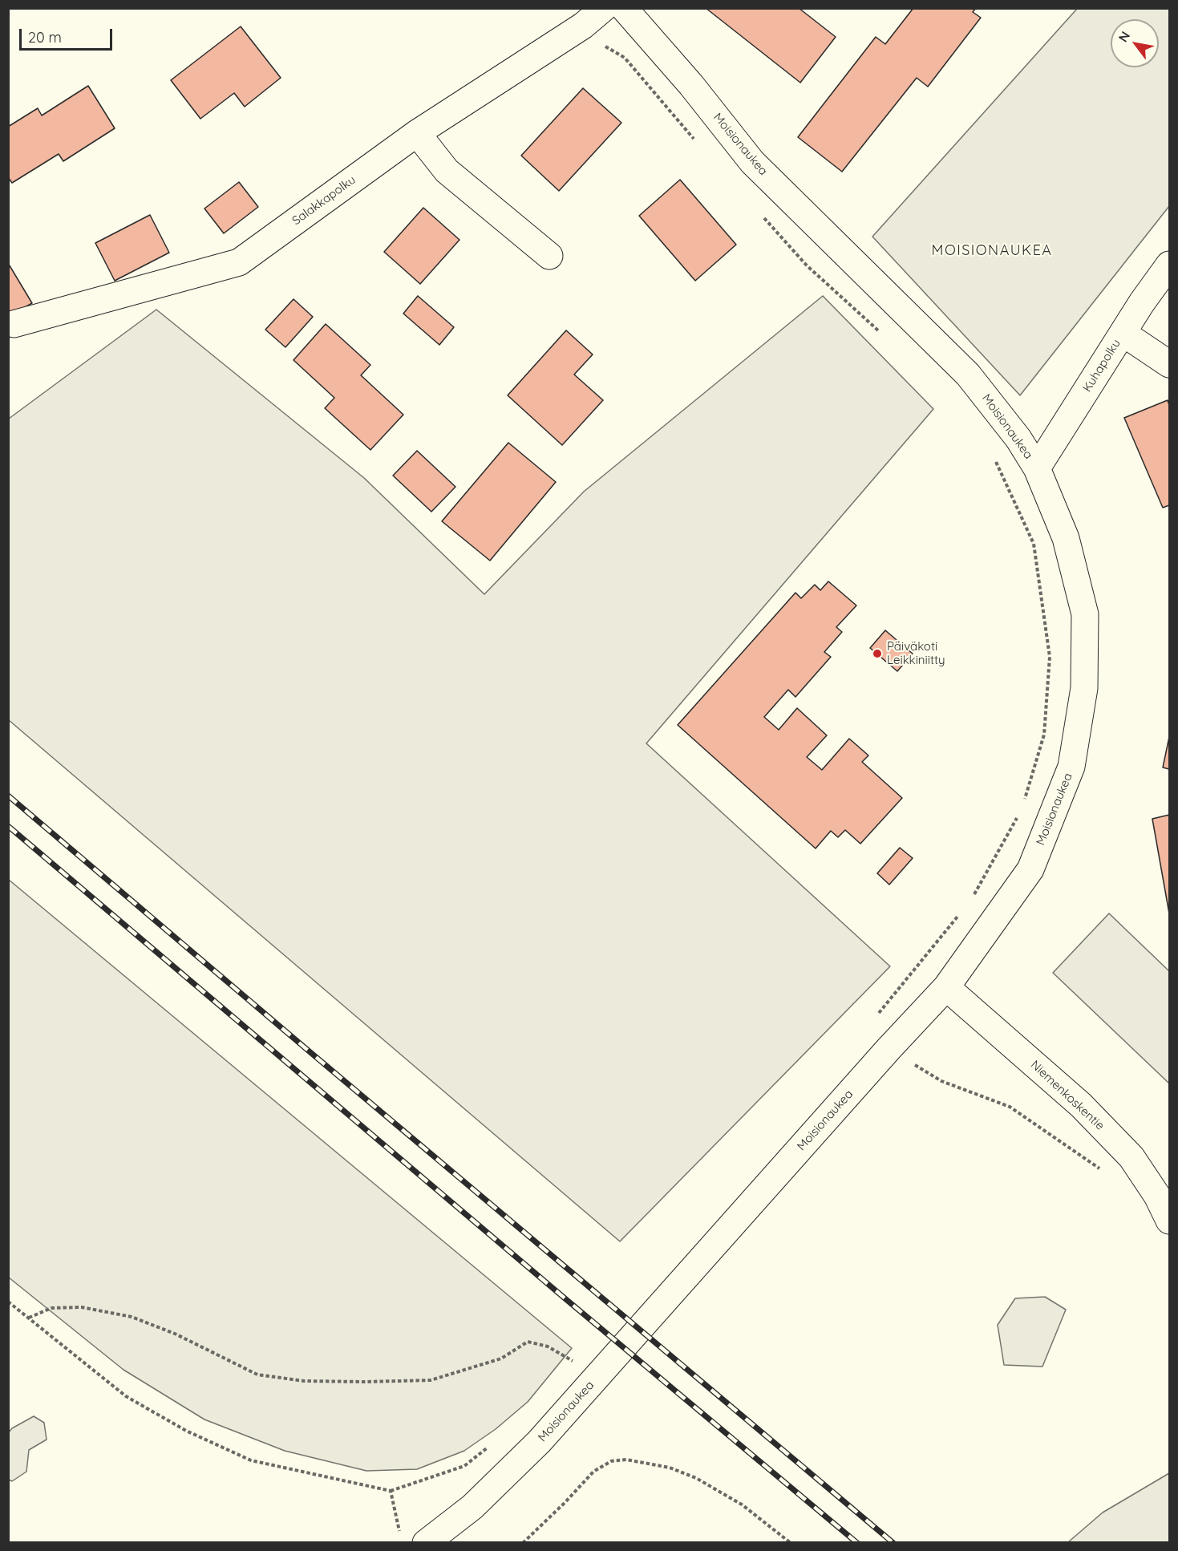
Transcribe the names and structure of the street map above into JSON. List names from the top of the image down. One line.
{"streets":{"street":["Moisionaukea","Salakkapolku","Kuhapolku","Niemenkoskentie"]},"crossings":[["Moisionaukea","Kuhapolku"],["Moisionaukea","Niemenkoskentie"]],"districts":["MOISIONAUKEA"],"places":["Päiväkoti Leikkiniitty"],"scale_bar":"20 m","north":"top left"}
